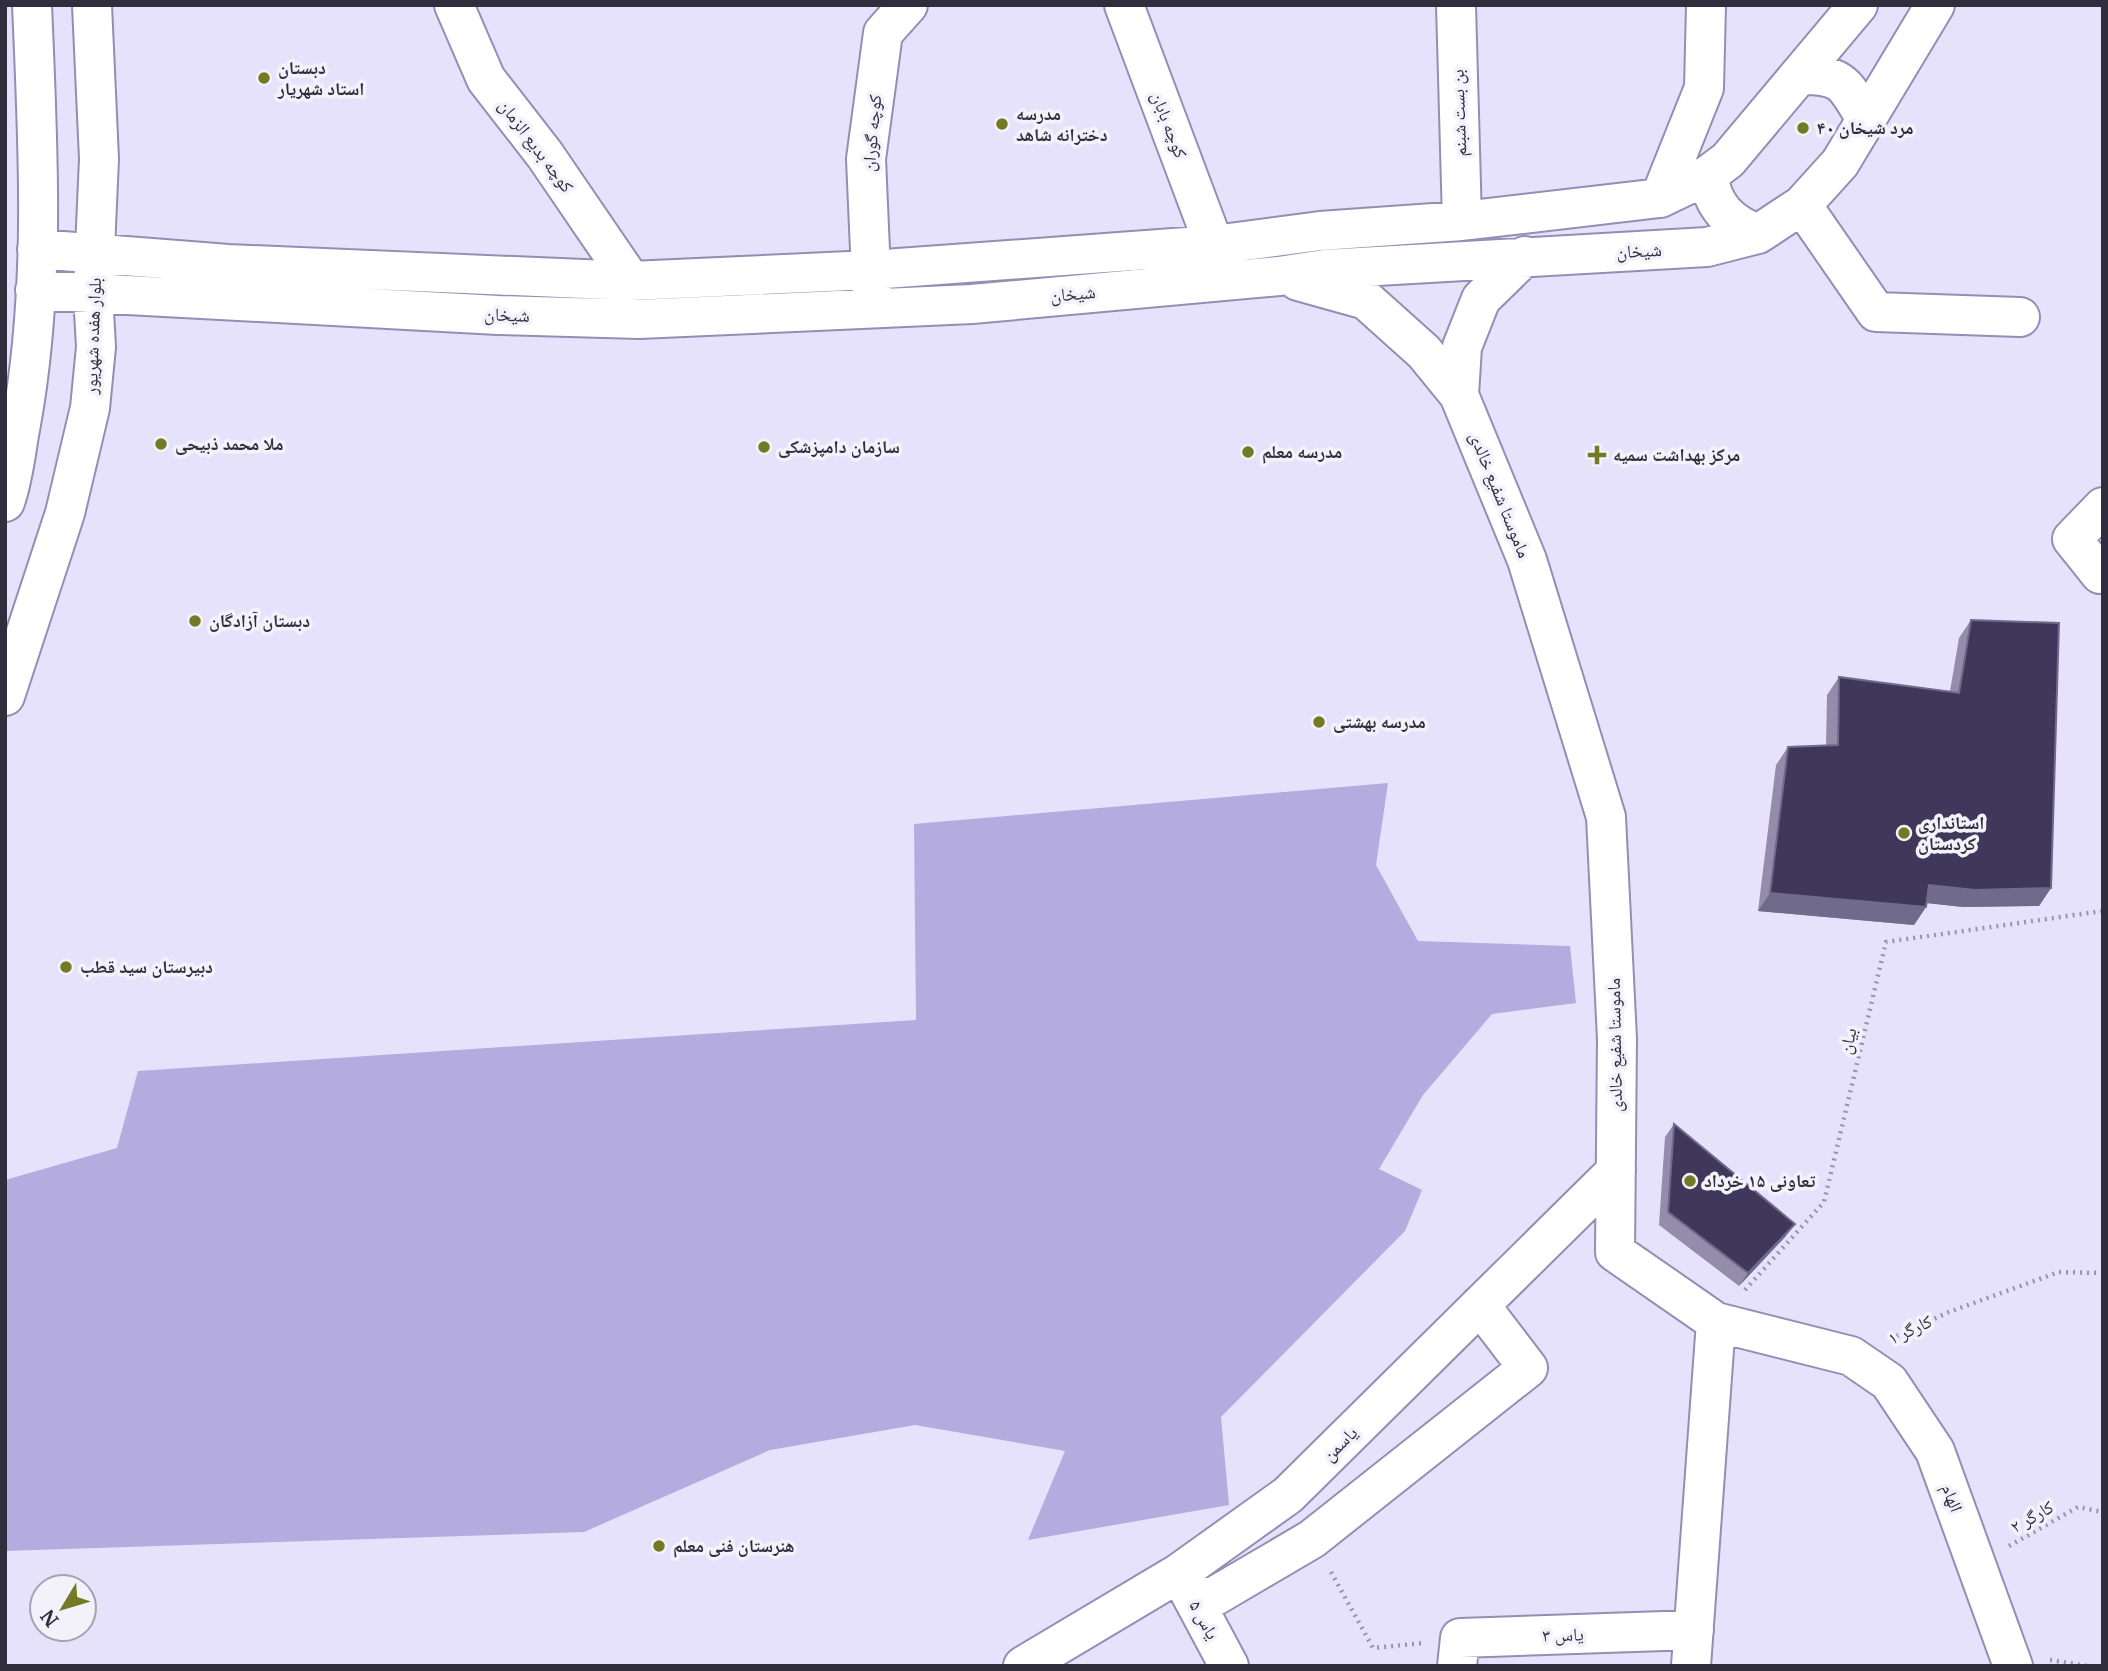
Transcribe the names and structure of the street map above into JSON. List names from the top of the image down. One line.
{"streets":{"street":["بن بست شبنم","کوچه بابان","کوچه گوران","کوچه بدیع الزمان","شیخان","بلوار هفده شهریور","ماموستا شفیع خالدی","یاسمن","الهام","یاس ۵","یاس ۳"],"path":["بیان","کارگر ۱","کارگر ۲"]},"crossings":[["کوچه گوران","شیخان"],["شیخان","بلوار هفده شهریور"],["ماموستا شفیع خالدی","بیان"],["ماموستا شفیع خالدی","یاسمن"],["کارگر ۱","الهام"],["یاسمن","یاس ۵"],["الهام","کارگر ۲"]],"places":{"other":["دبستان استاد شهریار","مدرسه دخترانه شاهد","۴۰ مرد شیخان","ملا محمد ذبیحی","سازمان دامپزشکی","مدرسه معلم","دبستان آزادگان","مدرسه بهشتی","استانداری کردستان","دبیرستان سید قطب","تعاونی ۱۵ خرداد","هنرستان فنی معلم"],"health":["مرکز بهداشت سمیه"]},"north":"bottom left"}
